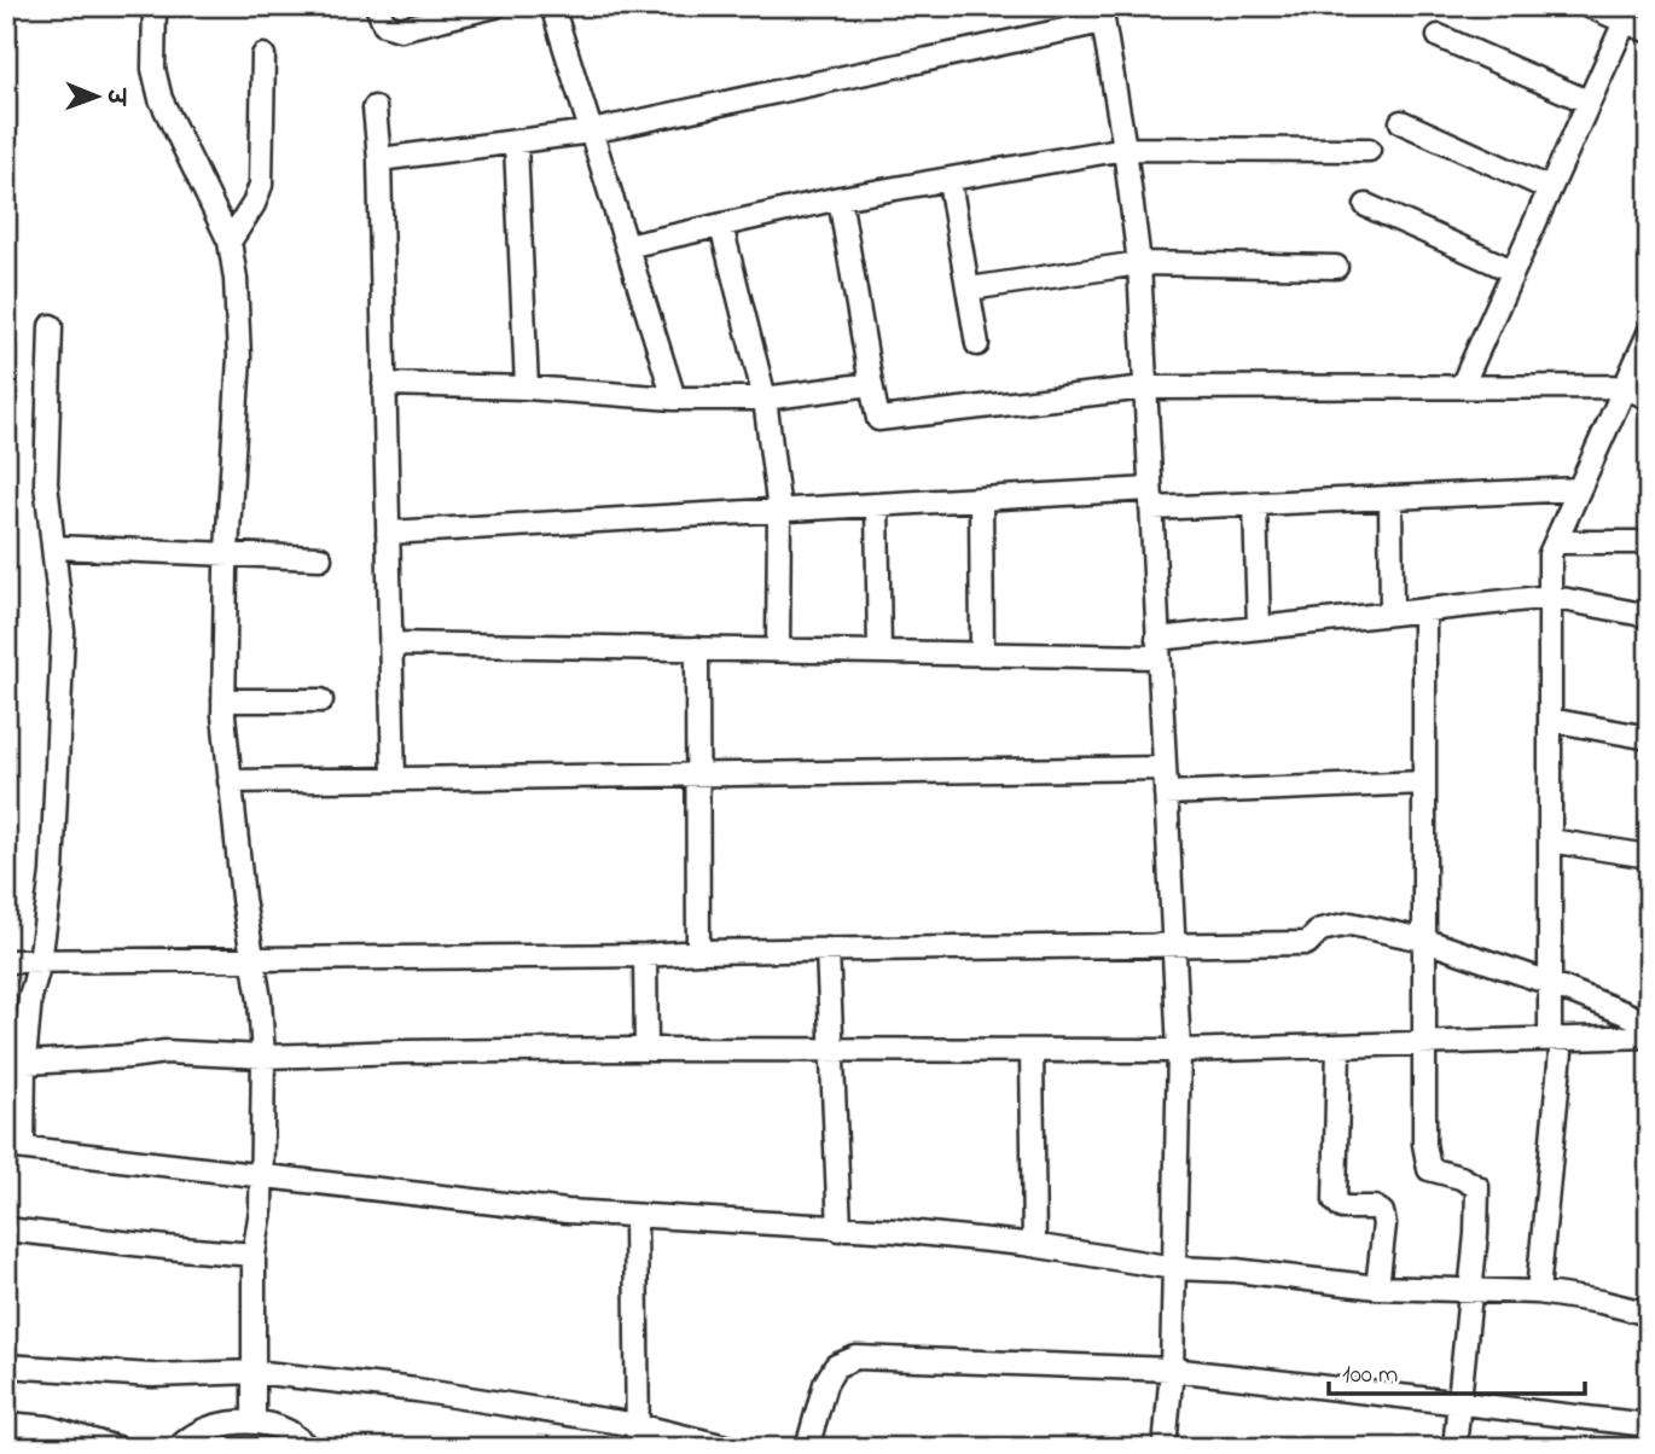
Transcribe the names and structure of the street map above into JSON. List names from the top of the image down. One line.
{"scale_bar":"100 m","north":"right"}
